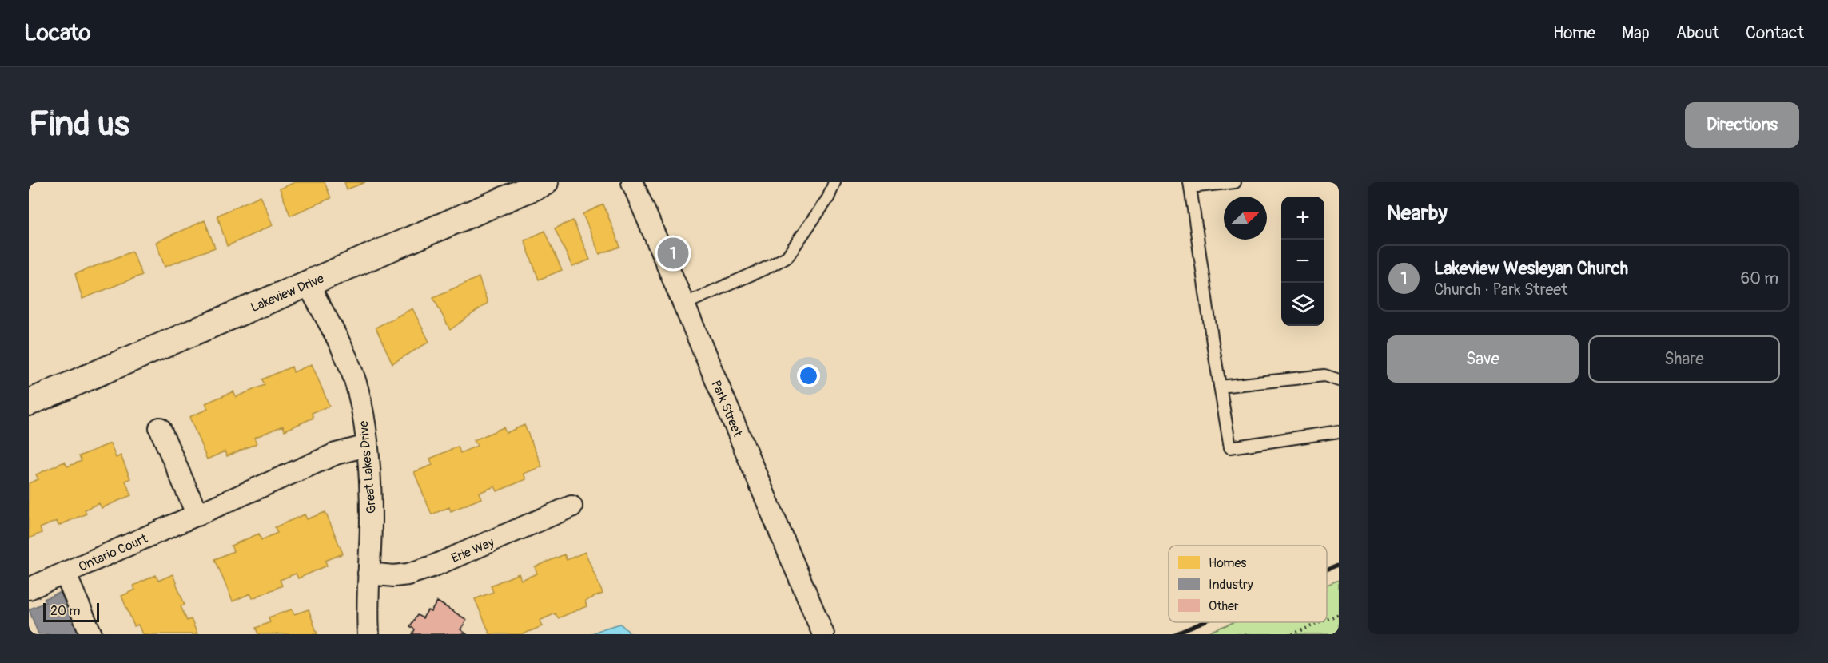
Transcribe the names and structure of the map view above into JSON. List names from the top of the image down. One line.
{"streets":{"street":["Lakeview Drive","Park Street","Great Lakes Drive","Erie Way","Ontario Court"]},"crossings":[["Lakeview Drive","Great Lakes Drive"],["Great Lakes Drive","Erie Way"],["Great Lakes Drive","Ontario Court"]],"legend":["Homes","Industry","Other"],"scale_bar":"20 m","north":"top right","page":{"header":"Locato","nav":["Home","Map","About","Contact"],"buttons":["Directions",["Save","Share"]],"title":"Find us","heading":"Nearby","map_buttons":["+","−"],"pins":"1","list":[{"mark":"1","name":"Lakeview Wesleyan Church","note":"Church · Park Street","value":"60 m"}],"scale":"20 m"}}
